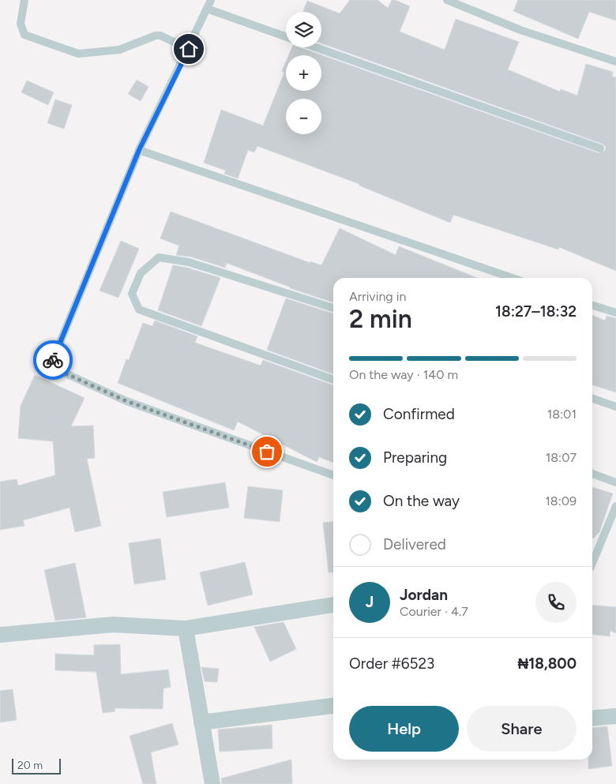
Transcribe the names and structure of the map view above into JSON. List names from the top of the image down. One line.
{"scale_bar":"20 m","page":{"map_buttons":["+","−"],"heading":["2 min","Arriving in","18:27–18:32"],"panel":["Jordan","Courier · 4.7","Order #6523","₦18,800"],"bar":"On the way · 140 m","list":[["Confirmed","18:01"],["Preparing","18:07"],["On the way","18:09"],"Delivered"],"round":"J","buttons":["Help","Share"],"scale":"20 m"}}
